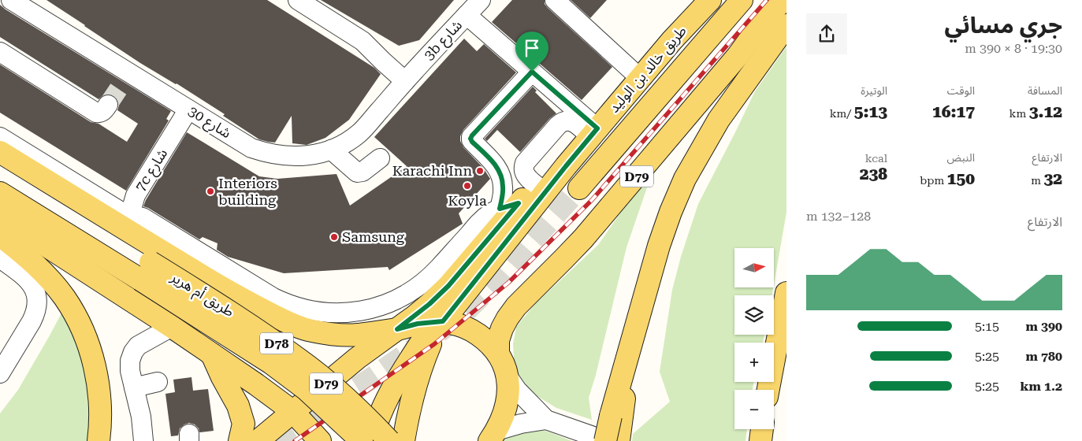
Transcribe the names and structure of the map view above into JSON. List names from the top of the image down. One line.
{"streets":{"main road":["طريق خالد بن الوليد","D79","طريق أم هرير","D78"],"street":["3b شارع","شارع 30","7c شارع"]},"crossings":[["3b شارع","شارع 30"],["شارع 30","7c شارع"]],"places":["Karachi Inn","Koyla","Interiors building","Samsung"],"north":"right","page":{"heading":["جري مسائي","19:30 · 8 × 390 m"],"stats":[["المسافة","3.12 km"],["الوقت","16:17"],["الوتيرة","5:13 /km"],["الارتفاع","32 m"],["النبض","150 bpm"],["kcal","238"]],"chart":["الارتفاع","128–132 m"],"map_buttons":["+","−"],"list":[{"name":"390 m","note":"5:15"},{"name":"780 m","note":"5:25"},{"name":"1.2 km","note":"5:25"}]}}
